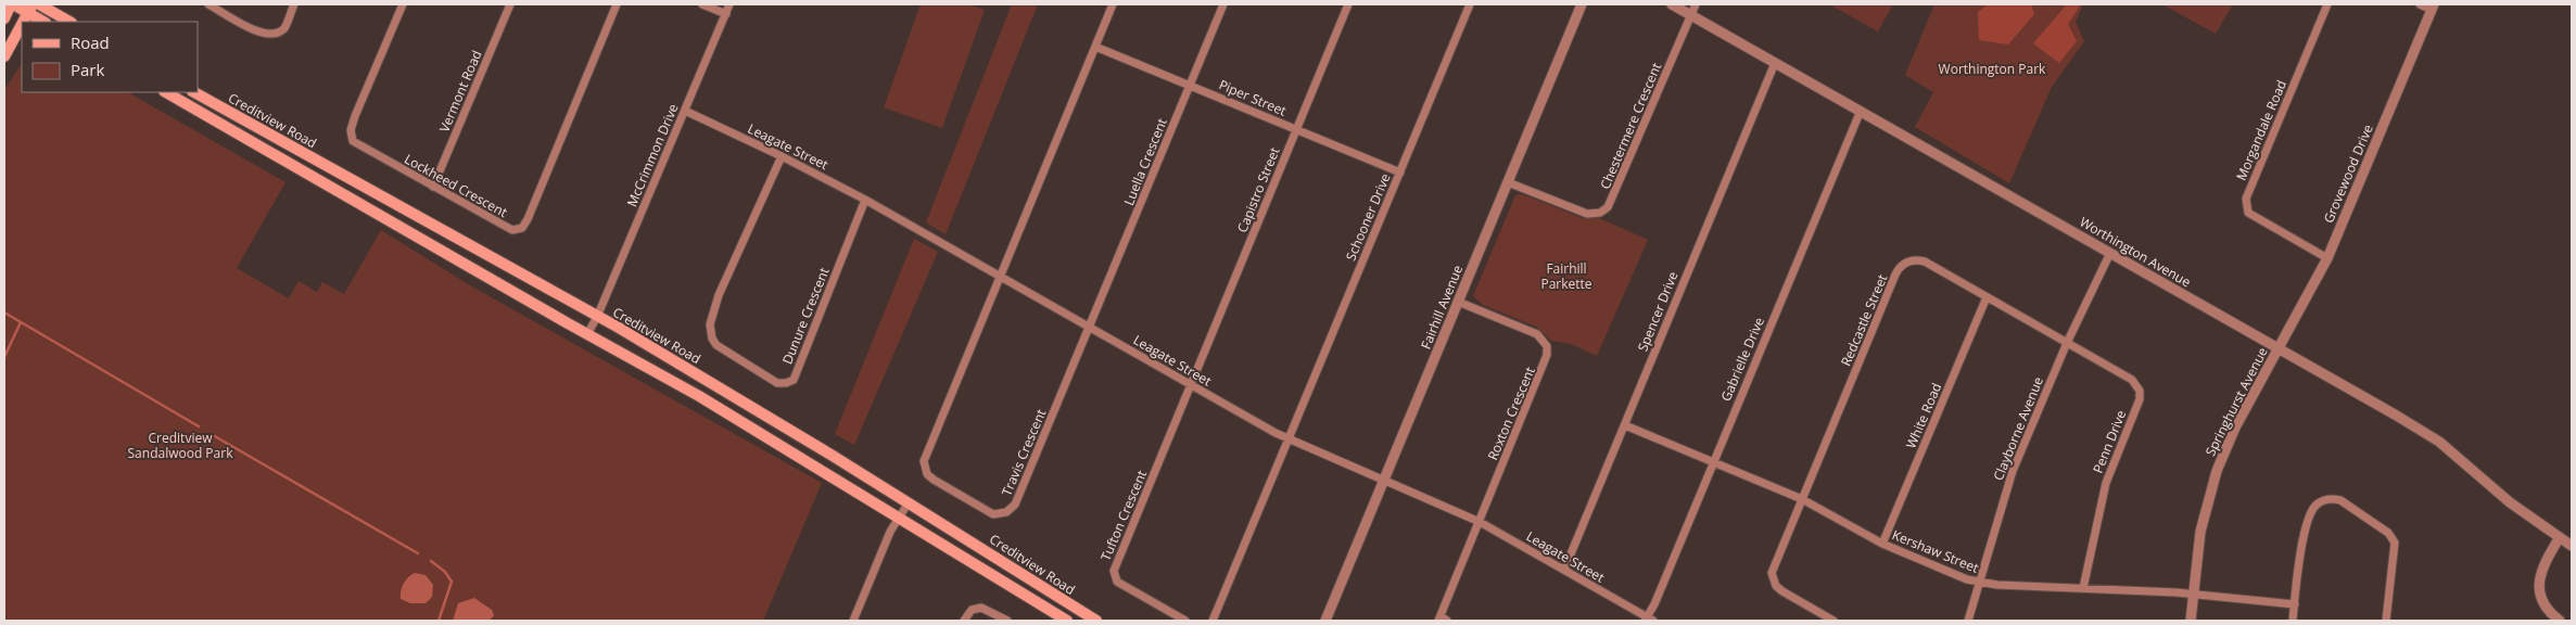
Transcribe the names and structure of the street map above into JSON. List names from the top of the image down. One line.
{"streets":{"main road":["Creditview Road"],"street":["Vermont Road","Piper Street","Chestermere Crescent","Morgandale Road","Leagate Street","McCrimmon Drive","Luella Crescent","Grovewood Drive","Lockheed Crescent","Capistro Street","Schooner Drive","Worthington Avenue","Fairhill Avenue","Spencer Drive","Dunure Crescent","Redcastle Street","Gabrielle Drive","Springhurst Avenue","Roxton Crescent","White Road","Clayborne Avenue","Penn Drive","Travis Crescent","Tufton Crescent","Kershaw Street"]},"crossings":[["Vermont Road","Lockheed Crescent"],["Piper Street","Luella Crescent"],["Piper Street","Capistro Street"],["Piper Street","Schooner Drive"],["Creditview Road","McCrimmon Drive"],["Chestermere Crescent","Worthington Avenue"],["Chestermere Crescent","Fairhill Avenue"],["Morgandale Road","Grovewood Drive"],["Leagate Street","McCrimmon Drive"],["Leagate Street","Luella Crescent"],["Leagate Street","Capistro Street"],["Leagate Street","Schooner Drive"],["Leagate Street","Fairhill Avenue"],["Leagate Street","Spencer Drive"],["Leagate Street","Dunure Crescent"],["Leagate Street","Gabrielle Drive"],["Leagate Street","Roxton Crescent"],["Leagate Street","Travis Crescent"],["Leagate Street","Tufton Crescent"],["Luella Crescent","Travis Crescent"],["Grovewood Drive","Worthington Avenue"],["Grovewood Drive","Springhurst Avenue"],["Capistro Street","Tufton Crescent"],["Worthington Avenue","Spencer Drive"],["Worthington Avenue","Gabrielle Drive"],["Worthington Avenue","Springhurst Avenue"],["Worthington Avenue","Clayborne Avenue"],["Fairhill Avenue","Roxton Crescent"],["Spencer Drive","Kershaw Street"],["Redcastle Street","White Road"],["Redcastle Street","Clayborne Avenue"],["Redcastle Street","Penn Drive"],["Redcastle Street","Kershaw Street"],["Gabrielle Drive","Kershaw Street"],["Springhurst Avenue","Kershaw Street"],["White Road","Kershaw Street"],["Clayborne Avenue","Penn Drive"],["Clayborne Avenue","Kershaw Street"],["Penn Drive","Kershaw Street"]],"parks":["Worthington Park","Fairhill Parkette","Creditview Sandalwood Park"],"legend":["Road","Park"]}
